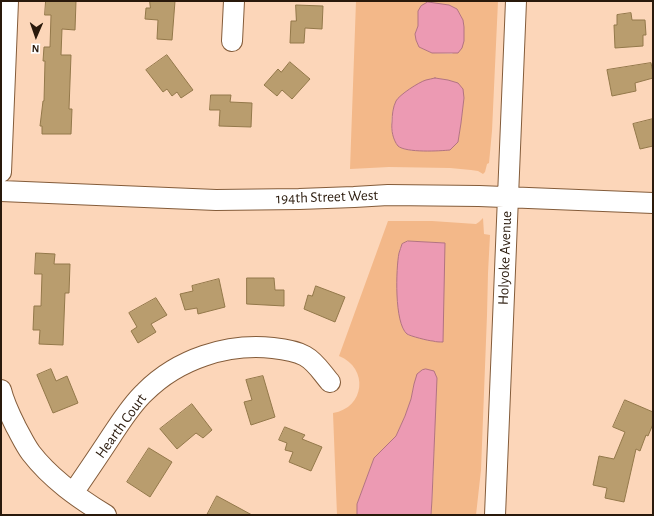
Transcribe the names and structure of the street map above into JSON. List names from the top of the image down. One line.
{"streets":{"street":["194th Street West","Holyoke Avenue","Hearth Court"]},"crossings":[["194th Street West","Holyoke Avenue"]],"north":"bottom"}
